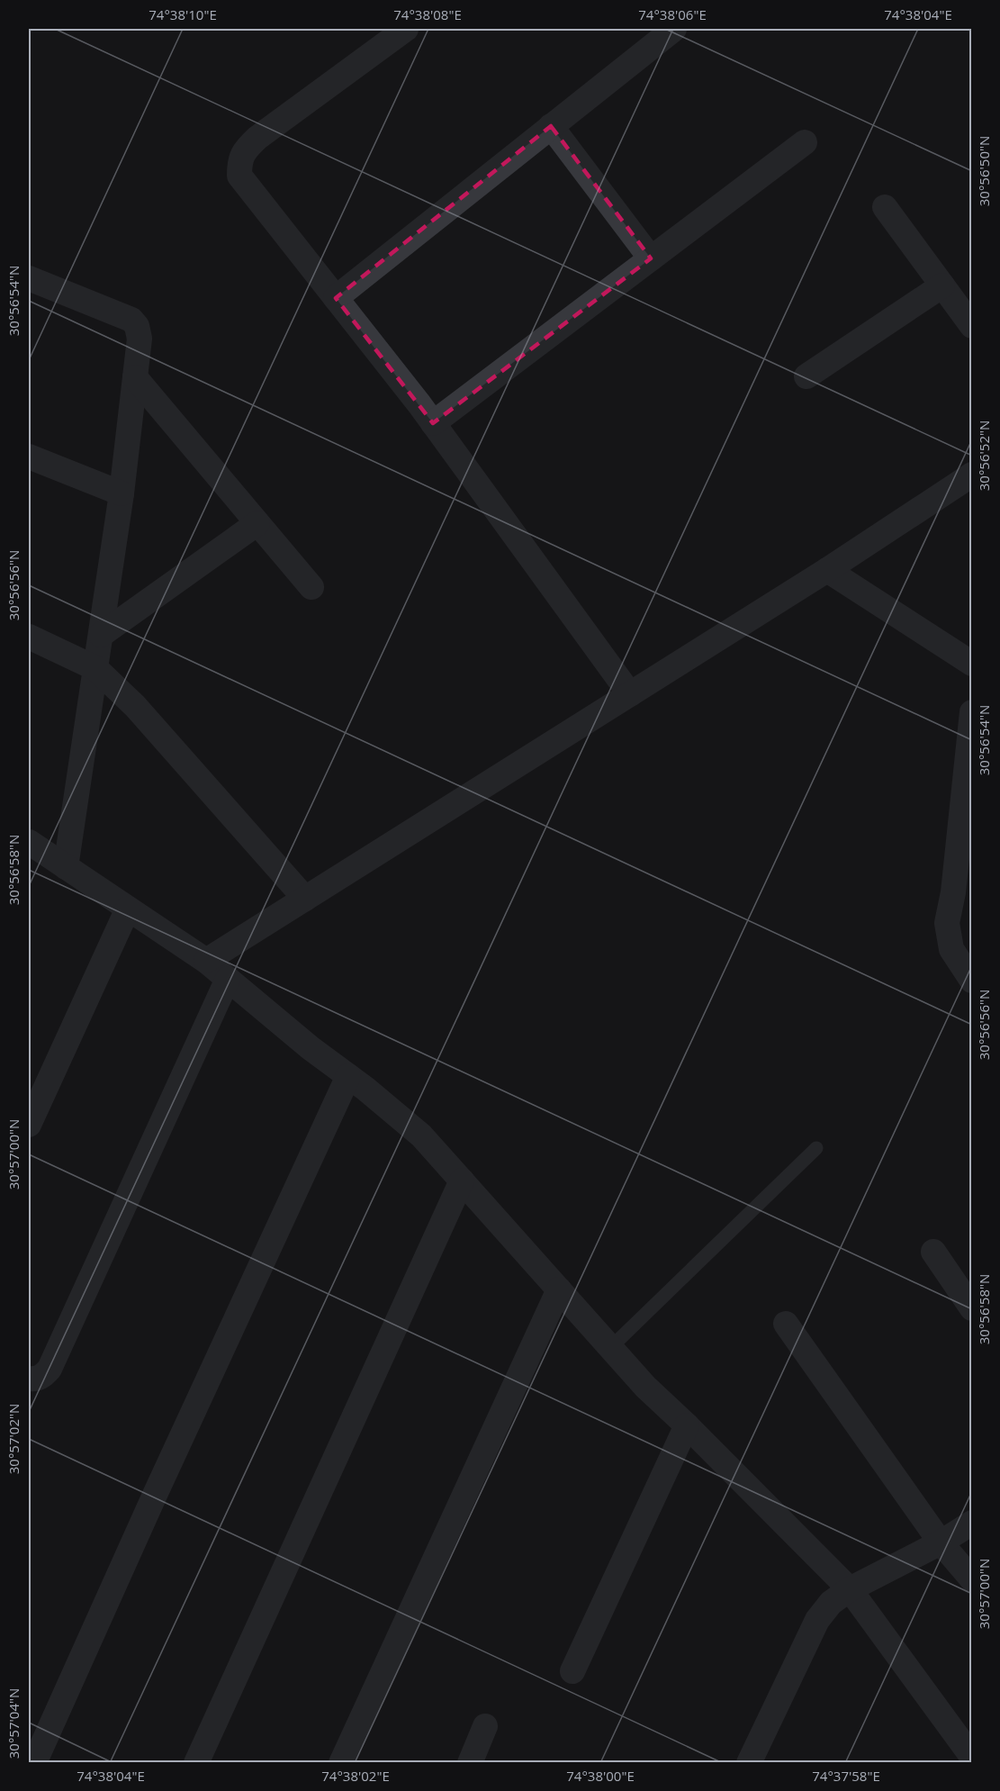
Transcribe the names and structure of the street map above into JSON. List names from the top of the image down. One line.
{"coordinates":["74°38'10\"E","74°38'08\"E","74°38'06\"E","74°38'04\"E","30°56'50\"N","30°56'54\"N","30°56'52\"N","30°56'56\"N","30°56'58\"N","30°57'00\"N","30°57'02\"N","30°57'04\"N","74°38'02\"E","74°38'00\"E","74°37'58\"E"]}
